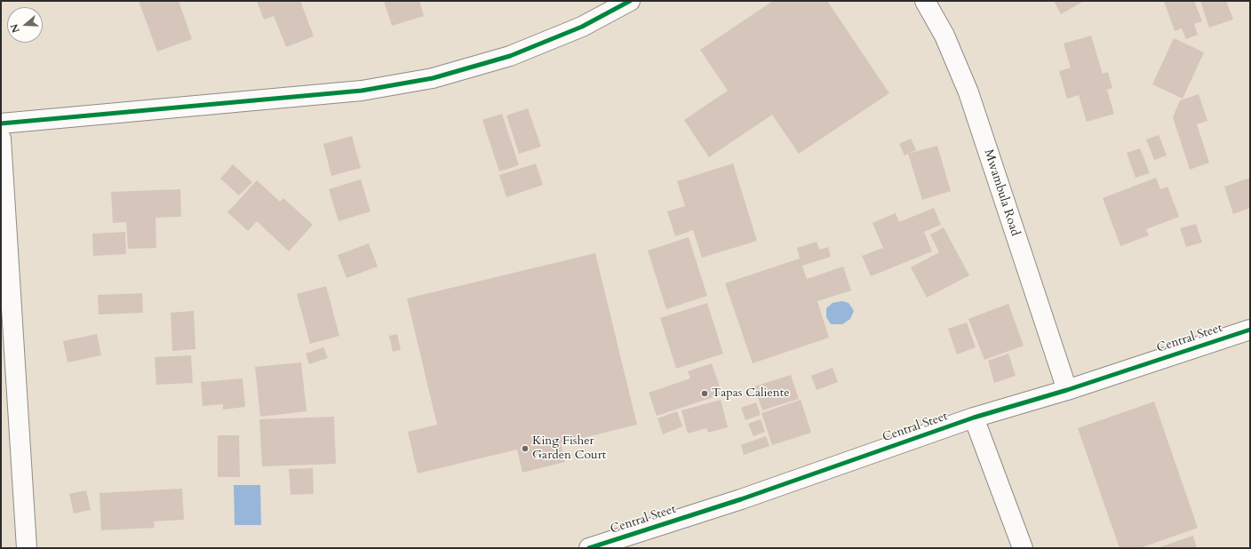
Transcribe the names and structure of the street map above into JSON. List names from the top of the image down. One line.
{"streets":{"street":["Mwambula Road","Central Steet"]},"crossings":[["Mwambula Road","Central Steet"]],"places":["Tapas Caliente","King Fisher Garden Court"],"north":"left"}
